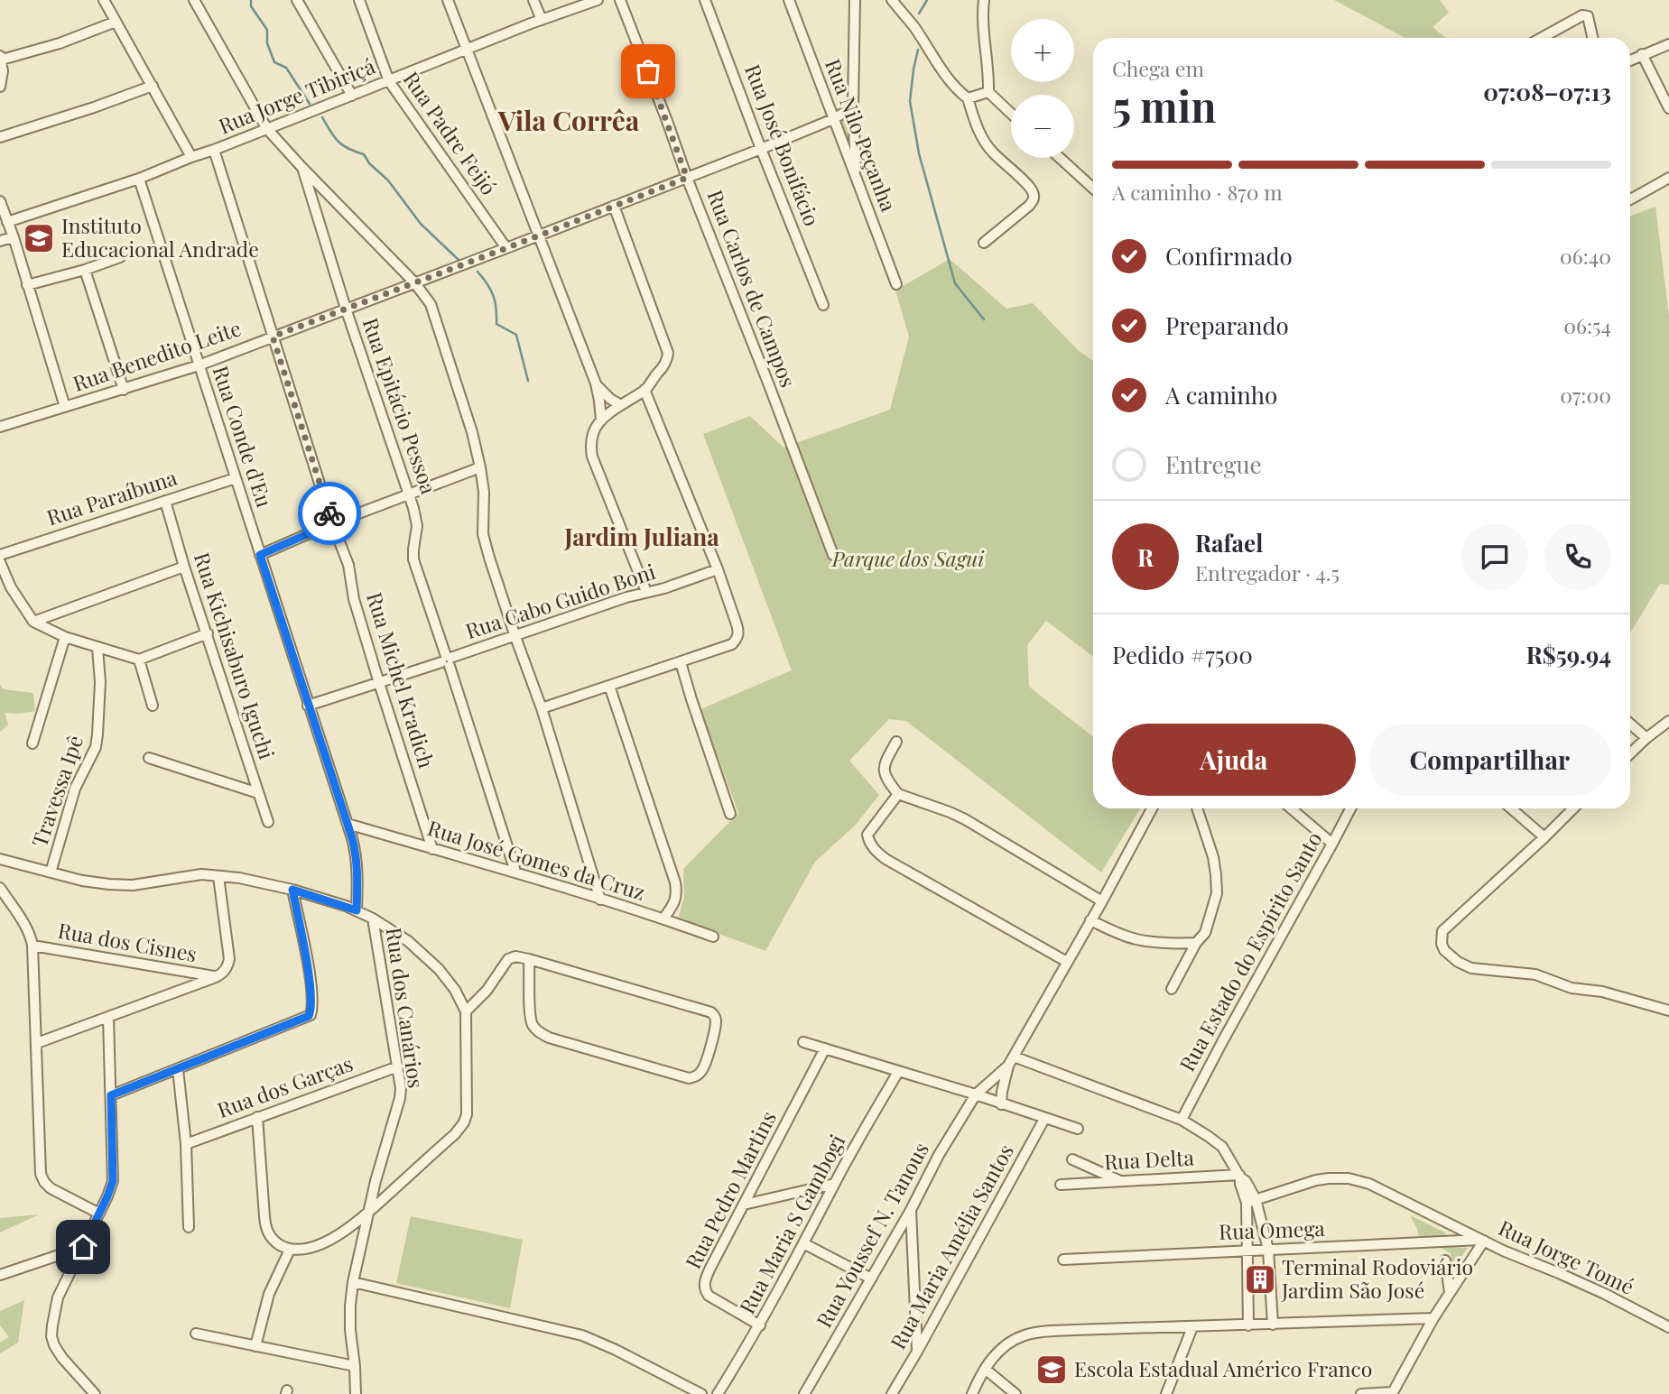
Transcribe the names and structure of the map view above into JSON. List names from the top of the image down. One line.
{"streets":{"street":["Rua Jorge Tibiriçá","Rua Padre Feijó","Rua Nilo Peçanha","Rua José Bonifácio","Rua Carlos de Campos","Rua Benedito Leite","Rua Epitácio Pessoa","Rua Conde d'Eu","Rua Paraíbuna","Rua Cabo Guido Boni","Rua Kichisaburo Iguchi","Rua Michel Kradich","Travessa Ipê","Rua José Gomes da Cruz","Rua dos Cisnes","Rua Estado do Espírito Santo","Rua dos Canários","Rua dos Garças","Rua Delta","Rua Pedro Martins","Rua Maria S Gambogi","Rua Omega","Rua Youssef N. Tanous","Rua Maria Amélia Santos","Rua Jorge Tomé"]},"crossings":[["Rua Jorge Tibiriçá","Rua Padre Feijó"],["Rua Jorge Tibiriçá","Rua Conde d'Eu"],["Rua Jorge Tibiriçá","Rua Michel Kradich"],["Rua Padre Feijó","Rua Benedito Leite"],["Rua Nilo Peçanha","Rua Benedito Leite"],["Rua José Bonifácio","Rua Benedito Leite"],["Rua Carlos de Campos","Rua Benedito Leite"],["Rua Benedito Leite","Rua Epitácio Pessoa"],["Rua Benedito Leite","Rua Conde d'Eu"],["Rua Benedito Leite","Rua Michel Kradich"],["Rua Epitácio Pessoa","Rua Cabo Guido Boni"],["Rua Epitácio Pessoa","Rua José Gomes da Cruz"],["Rua Conde d'Eu","Rua Paraíbuna"],["Rua Conde d'Eu","Rua Cabo Guido Boni"],["Rua Conde d'Eu","Rua José Gomes da Cruz"],["Rua Paraíbuna","Rua Kichisaburo Iguchi"],["Rua Cabo Guido Boni","Rua Michel Kradich"],["Rua Michel Kradich","Rua José Gomes da Cruz"],["Rua dos Canários","Rua dos Garças"],["Rua Pedro Martins","Rua Maria S Gambogi"],["Rua Omega","Rua Jorge Tomé"]],"districts":["Vila Corrêa","Jardim Juliana"],"parks":["Parque dos Sagui"],"places":{"school or university":["Instituto Educacional Andrade","Escola Estadual Américo Franco"],"building":["Terminal Rodoviário Jardim São José"]},"page":{"map_buttons":["+","−"],"heading":["5 min","Chega em","07:08–07:13"],"panel":["Rafael","Entregador · 4.5","Pedido #7500","R$59.94"],"bar":"A caminho · 870 m","list":[["Confirmado","06:40"],["Preparando","06:54"],["A caminho","07:00"],"Entregue"],"round":"R","buttons":["Ajuda","Compartilhar"]}}
